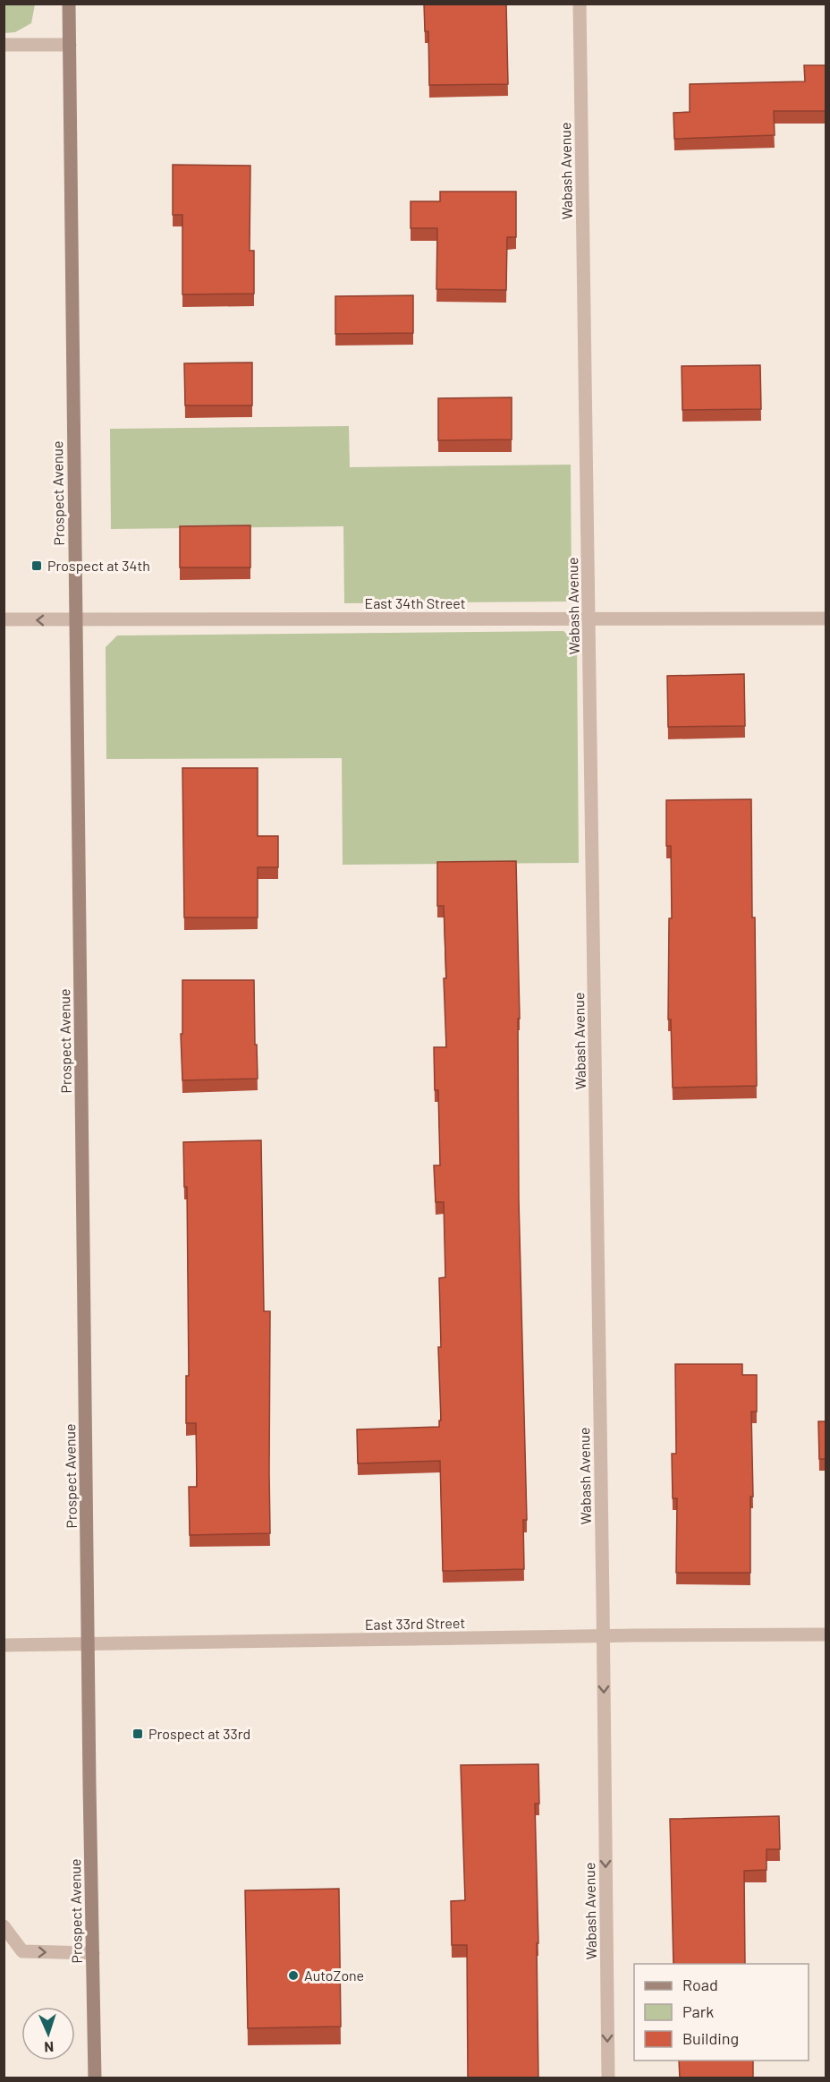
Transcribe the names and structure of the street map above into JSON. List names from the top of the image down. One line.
{"streets":{"main road":["Prospect Avenue"],"street":["Wabash Avenue","East 34th Street","East 33rd Street"]},"crossings":[["Wabash Avenue","East 34th Street"],["Wabash Avenue","East 33rd Street"],["Prospect Avenue","East 34th Street"],["Prospect Avenue","East 33rd Street"]],"places":{"transit":["Prospect at 34th","Prospect at 33rd"],"other":["AutoZone"]},"legend":["Road","Park","Building"],"north":"bottom"}
